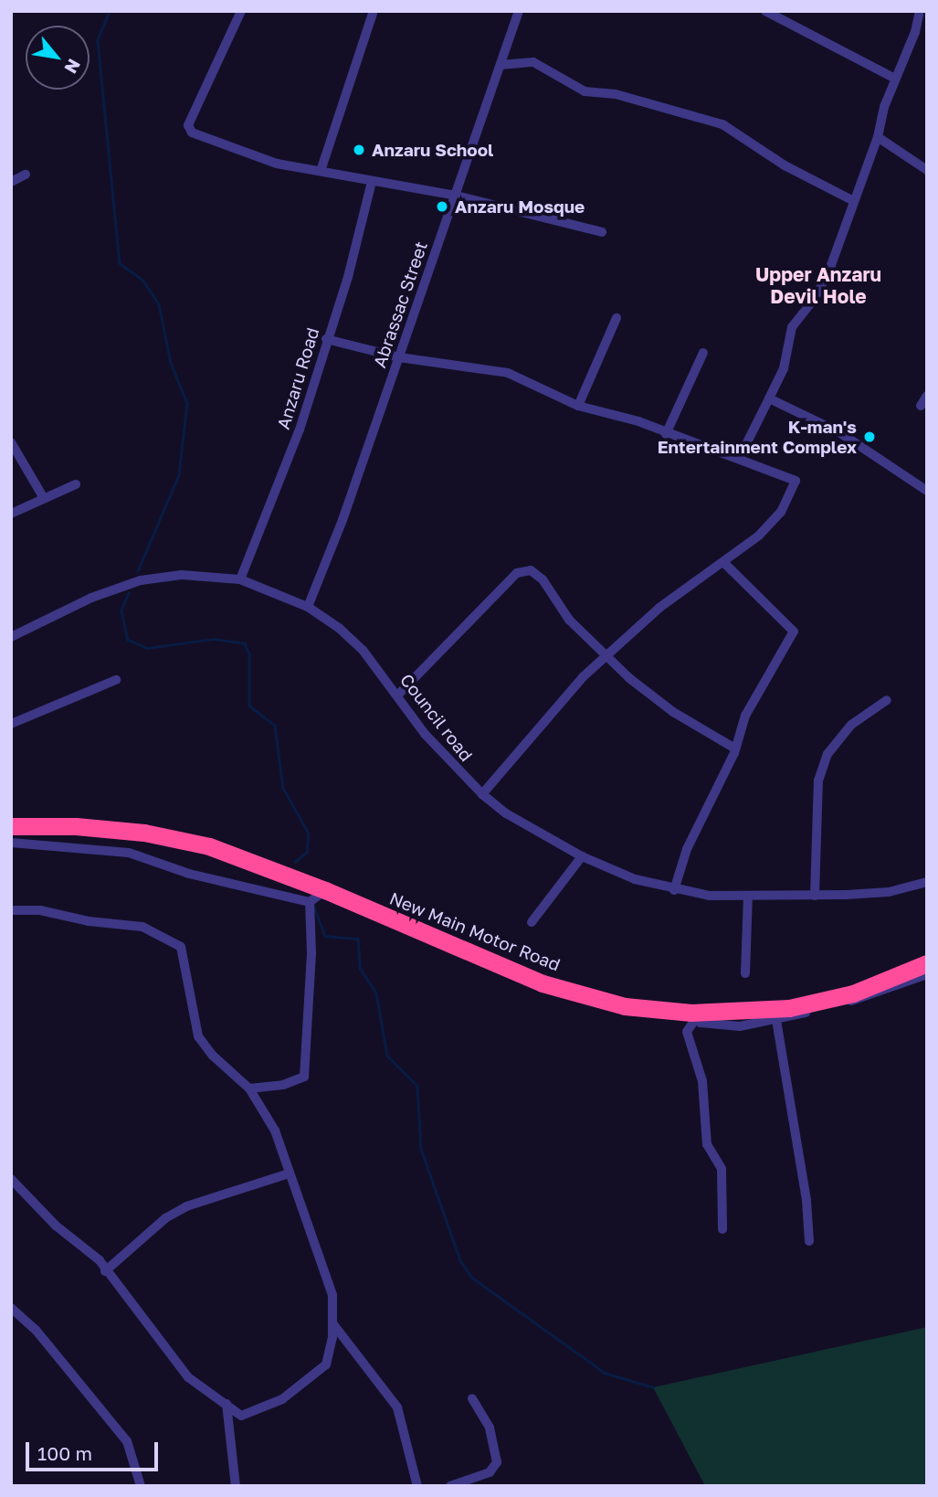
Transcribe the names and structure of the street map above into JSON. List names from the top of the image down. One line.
{"streets":{"highway":["New Main Motor Road"],"street":["Abrassac Street","Anzaru Road","Council road"]},"crossings":[["Abrassac Street","Council road"],["Anzaru Road","Council road"]],"districts":["Upper Anzaru Devil Hole"],"places":["Anzaru School","Anzaru Mosque","K-man's Entertainment Complex"],"scale_bar":"100 m","north":"bottom right"}
